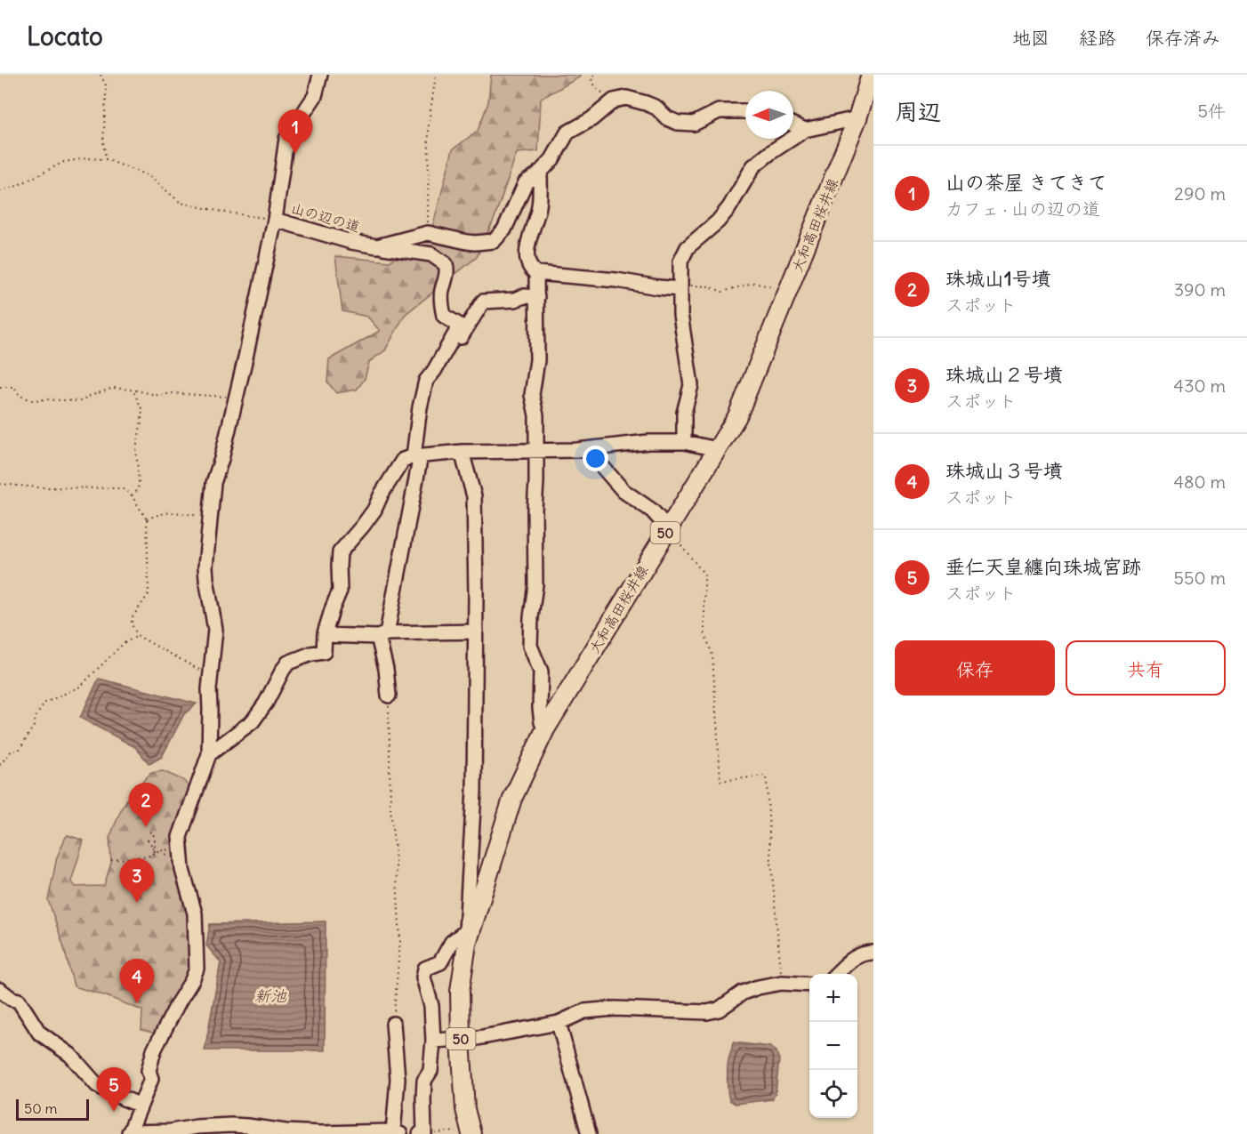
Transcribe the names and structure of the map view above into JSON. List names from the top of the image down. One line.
{"streets":{"main road":["大和高田桜井線","50"],"street":["山の辺の道"]},"water":["新池"],"scale_bar":"50 m","north":"left","page":{"header":"Locato","nav":["地図","経路","保存済み"],"heading":["周辺","5件"],"pins":["1","2","3","4","5"],"list":[{"mark":"1","name":"山の茶屋 きてきて","note":"カフェ · 山の辺の道","value":"290 m"},{"mark":"2","name":"珠城山1号墳","note":"スポット","value":"390 m"},{"mark":"3","name":"珠城山２号墳","note":"スポット","value":"430 m"},{"mark":"4","name":"珠城山３号墳","note":"スポット","value":"480 m"},{"mark":"5","name":"垂仁天皇纏向珠城宮跡","note":"スポット","value":"550 m"}],"buttons":["保存","共有"],"map_buttons":["+","−"],"scale":"50 m"}}
